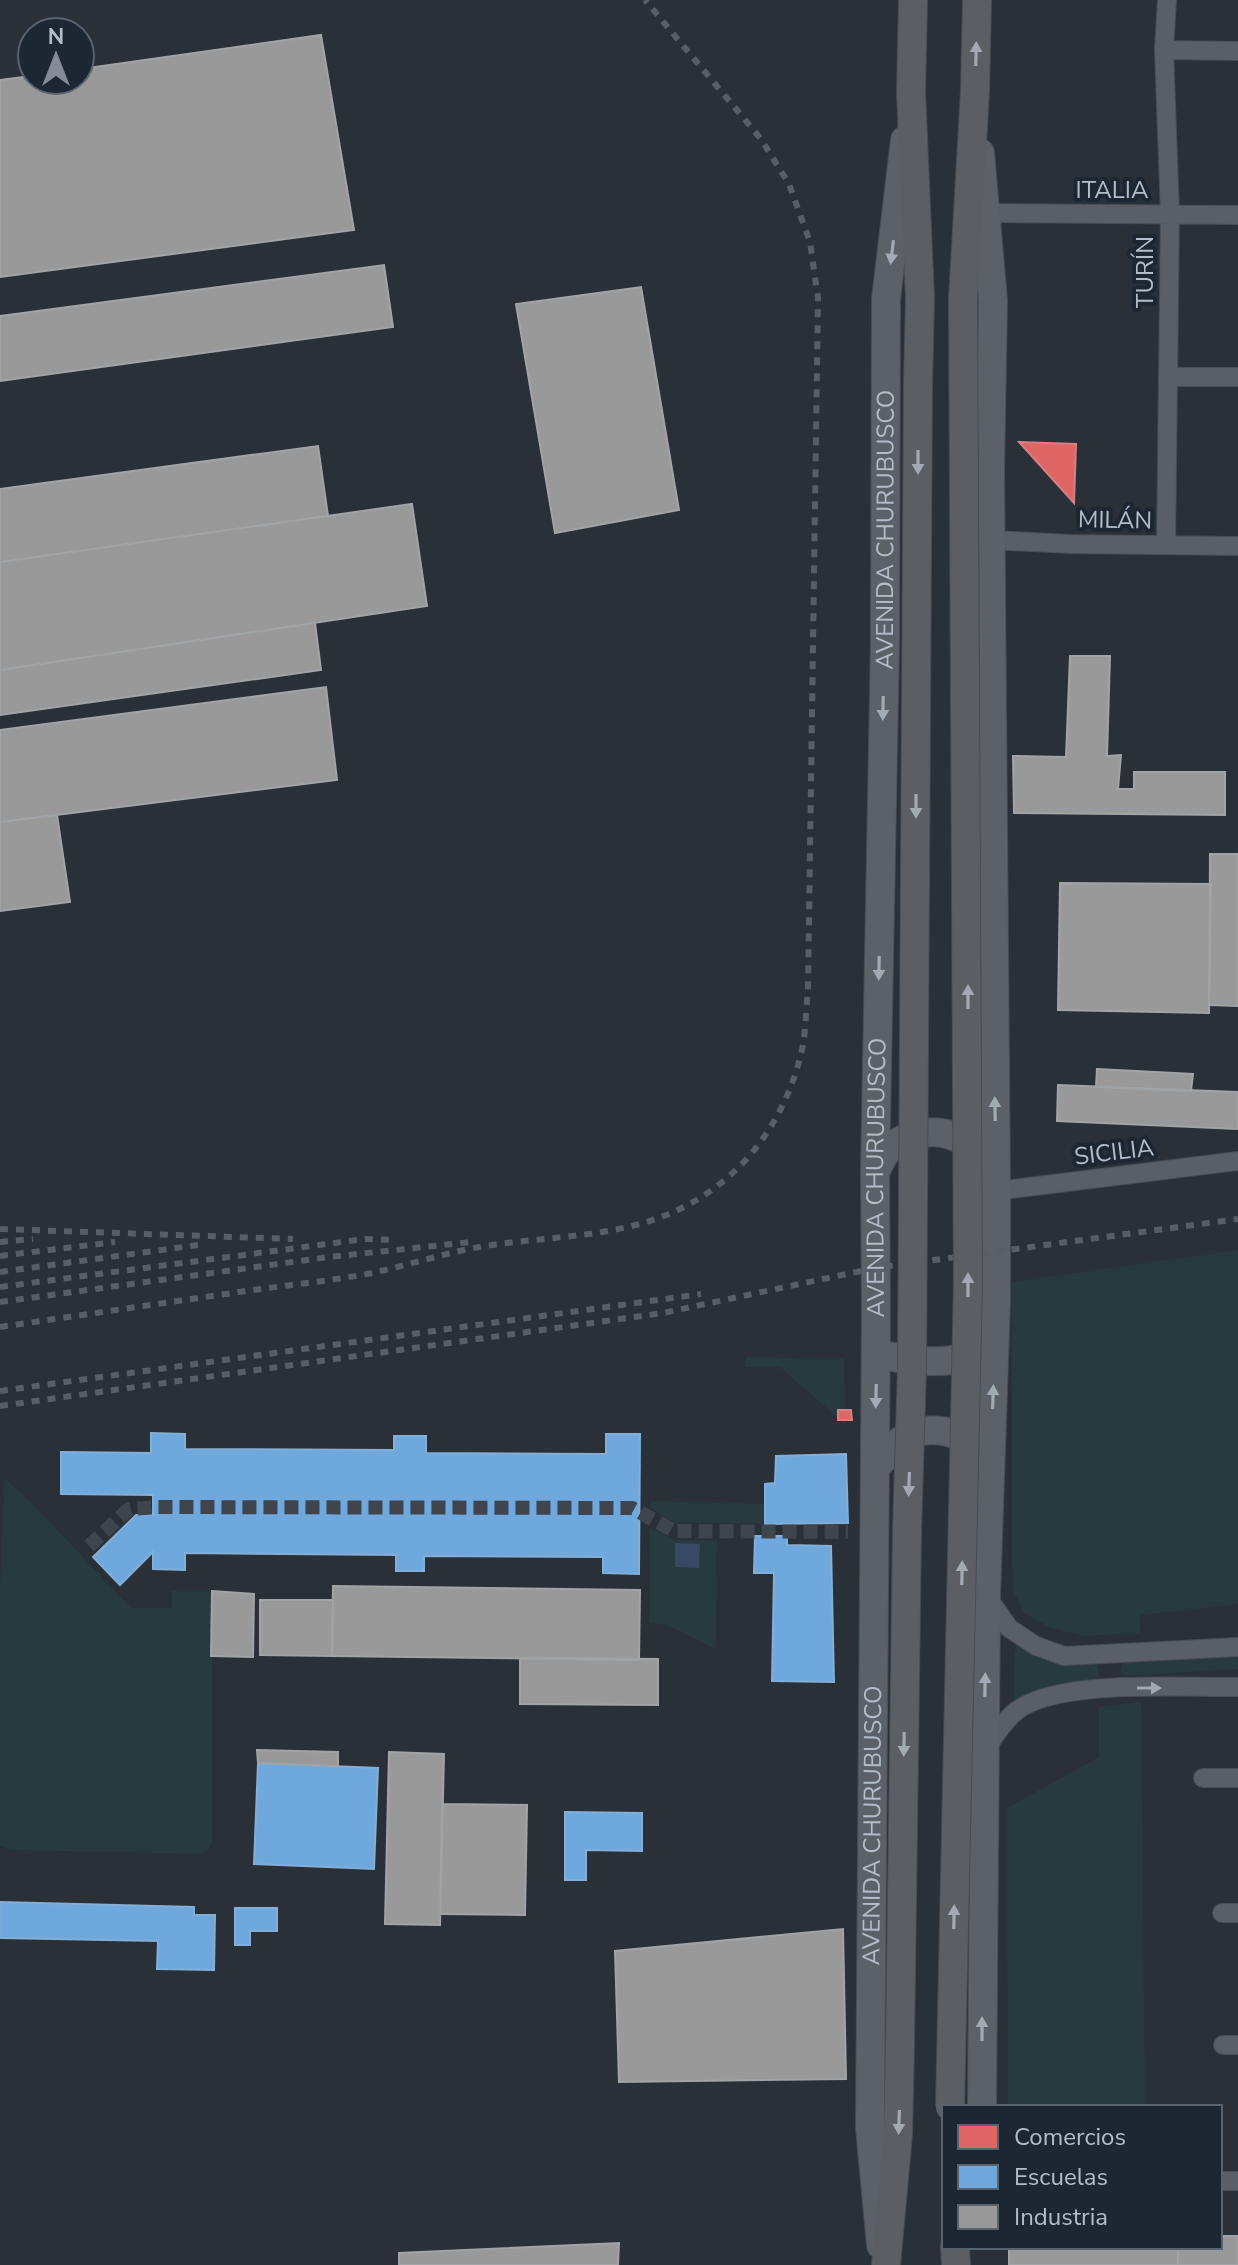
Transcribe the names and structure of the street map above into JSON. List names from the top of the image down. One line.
{"streets":{"highway":["AVENIDA CHURUBUSCO"],"street":["ITALIA","TURÍN","MILÁN","SICILIA"]},"crossings":[["ITALIA","TURÍN"],["TURÍN","MILÁN"]],"legend":["Comercios","Escuelas","Industria"],"north":"top"}
